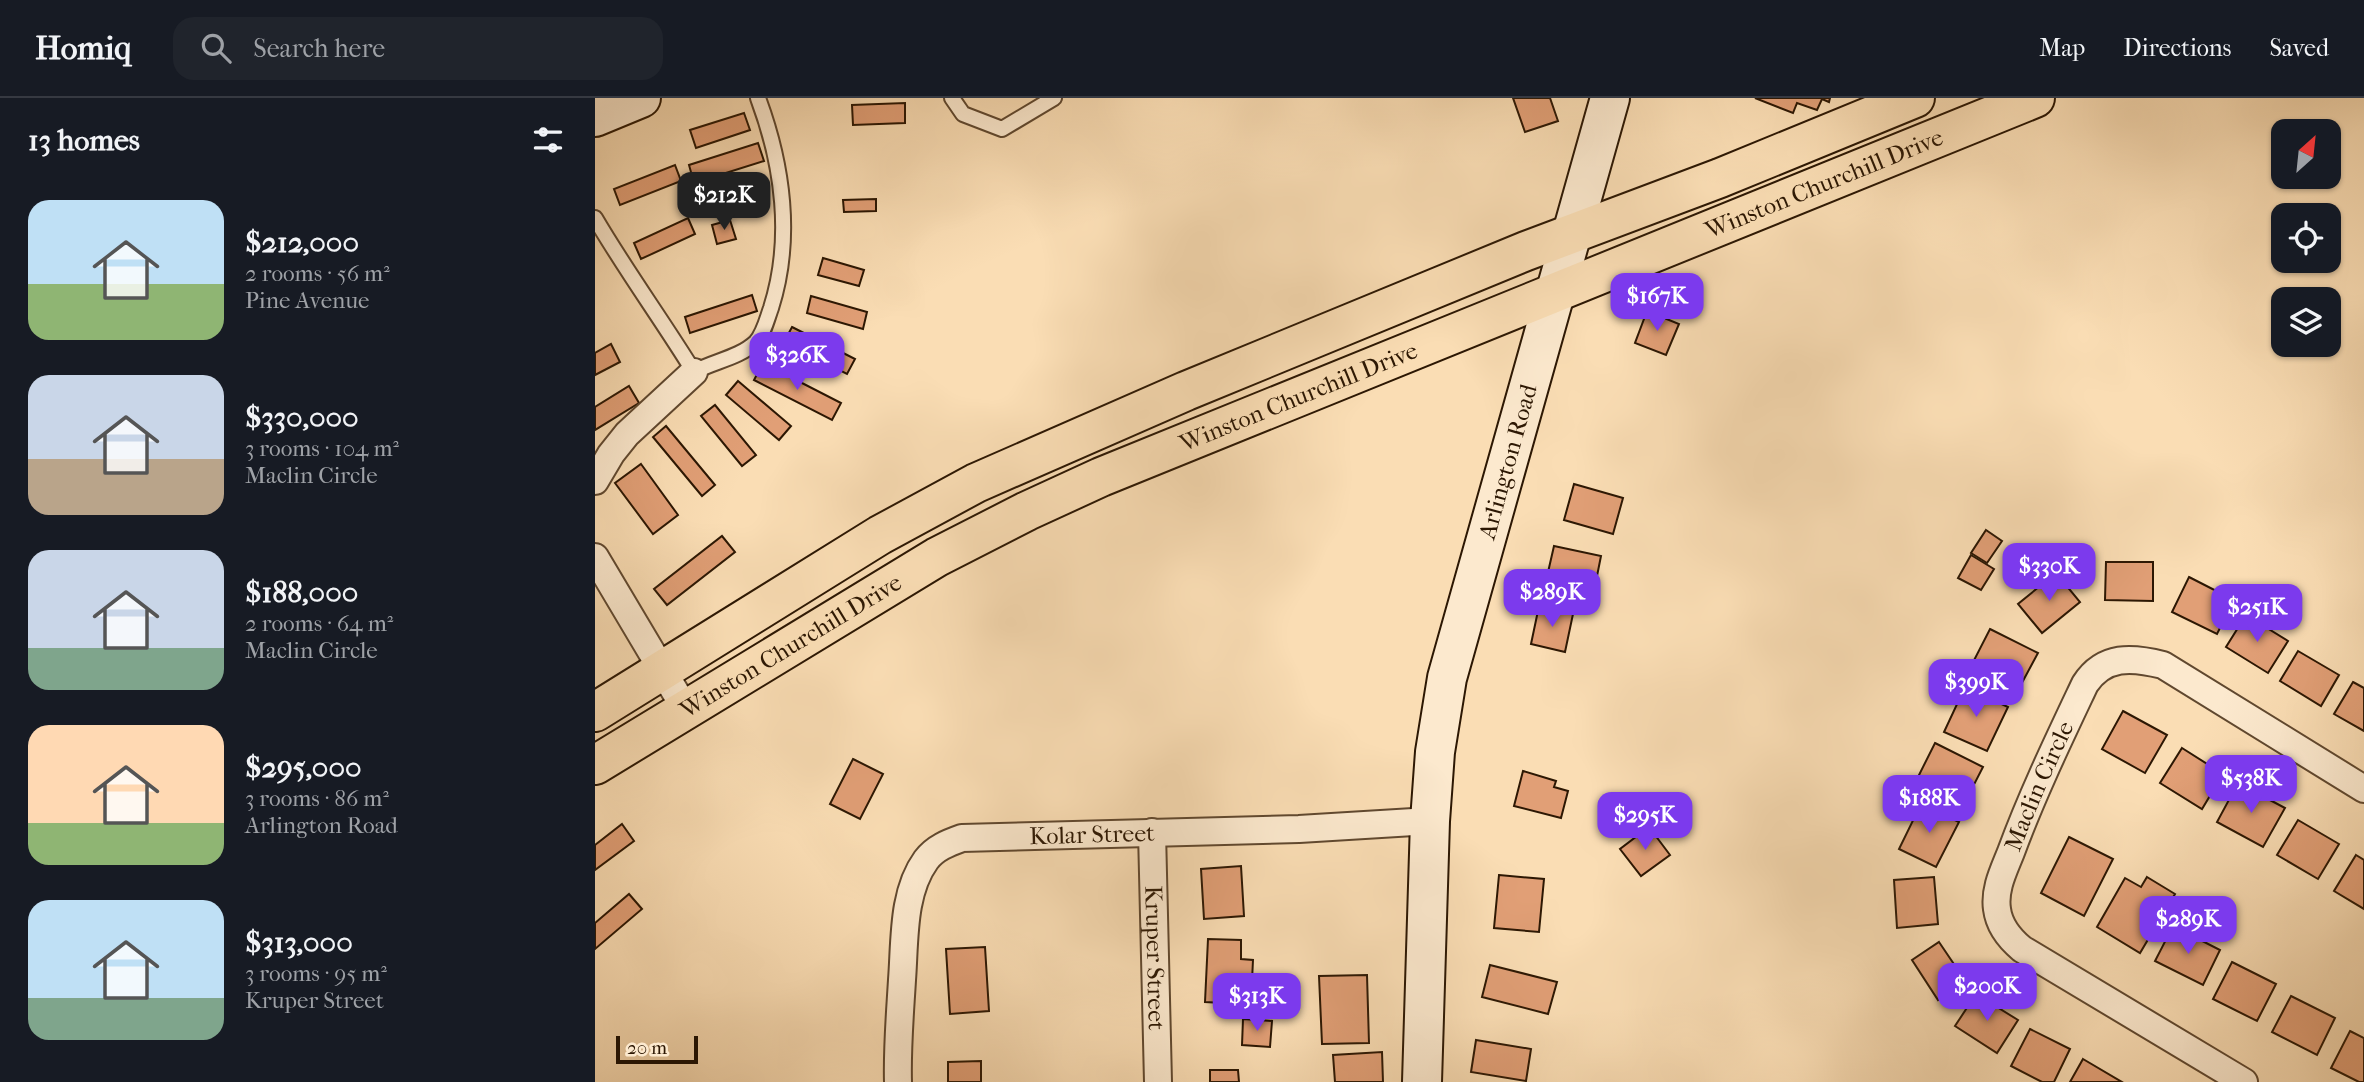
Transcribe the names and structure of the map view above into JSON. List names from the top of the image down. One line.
{"streets":{"highway":["Winston Churchill Drive"],"street":["Arlington Road","Maclin Circle","Kolar Street","Kruper Street"]},"crossings":[["Winston Churchill Drive","Arlington Road"],["Arlington Road","Kolar Street"],["Kolar Street","Kruper Street"]],"scale_bar":"20 m","north":"top right","page":{"header":"Homiq","search":"Search here","nav":["Map","Directions","Saved"],"heading":"13 homes","price":["$212K","$167K","$326K","$330K","$289K","$251K","$399K","$538K","$188K","$295K","$289K","$200K","$313K"],"list":[{"name":"$212,000","note":"2 rooms · 56 m² · Pine Avenue"},{"name":"$330,000","note":"3 rooms · 104 m² · Maclin Circle"},{"name":"$188,000","note":"2 rooms · 64 m² · Maclin Circle"},{"name":"$295,000","note":"3 rooms · 86 m² · Arlington Road"},{"name":"$313,000","note":"3 rooms · 95 m² · Kruper Street"}],"scale":"20 m"}}
